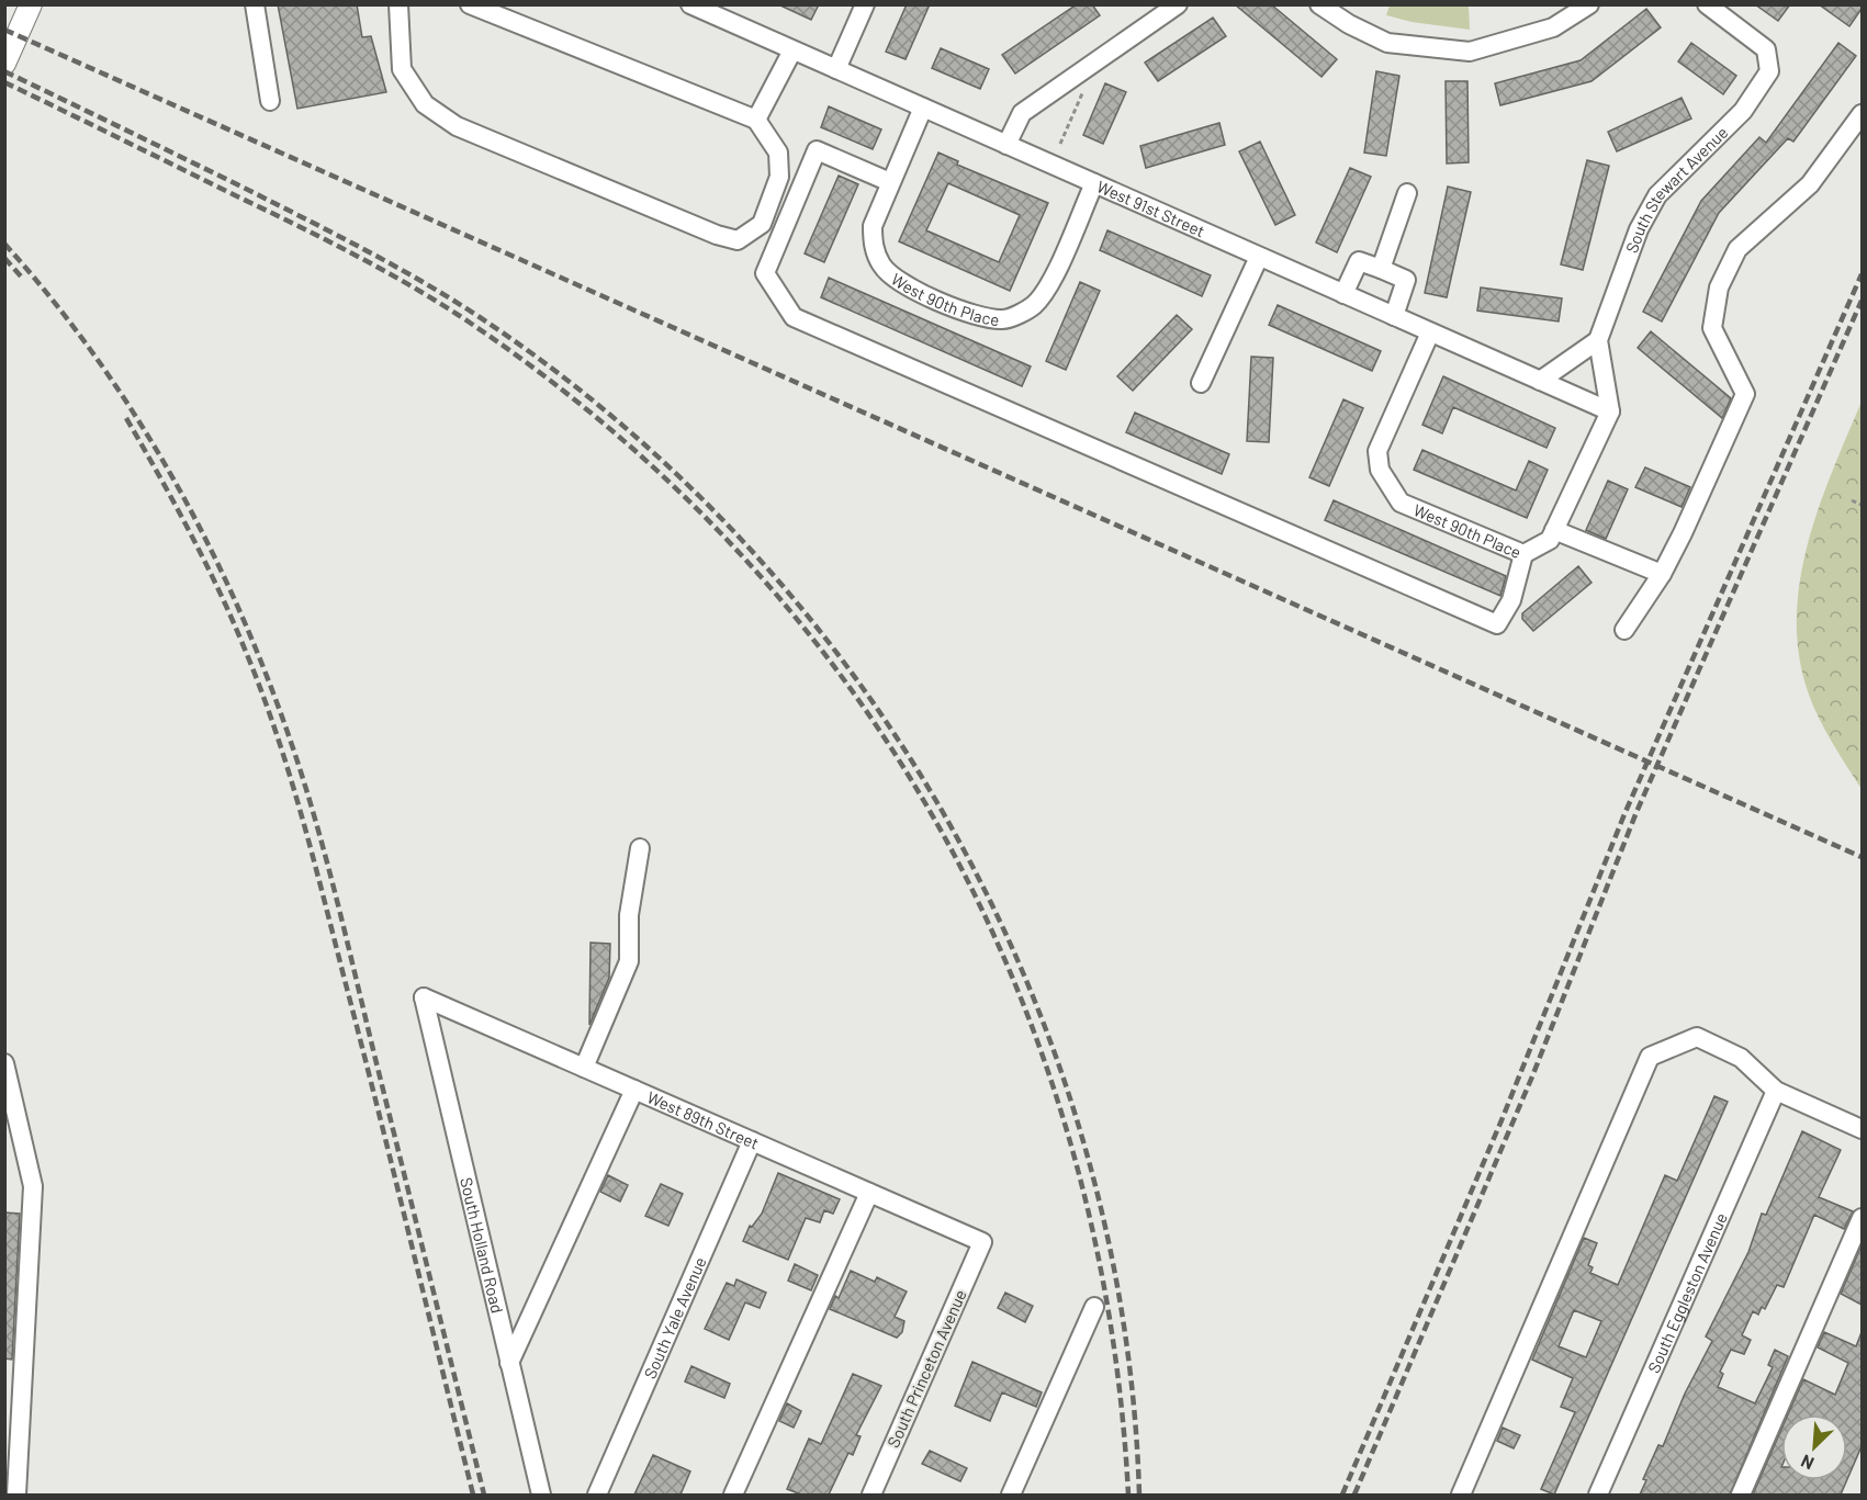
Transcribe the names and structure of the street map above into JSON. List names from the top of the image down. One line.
{"streets":{"street":["South Stewart Avenue","West 91st Street","West 90th Place","West 89th Street","South Holland Road","South Eggleston Avenue","South Yale Avenue","South Princeton Avenue"]},"crossings":[["South Stewart Avenue","West 91st Street"],["West 91st Street","West 90th Place"],["West 89th Street","South Holland Road"],["West 89th Street","South Yale Avenue"],["West 89th Street","South Princeton Avenue"]],"north":"bottom left"}
